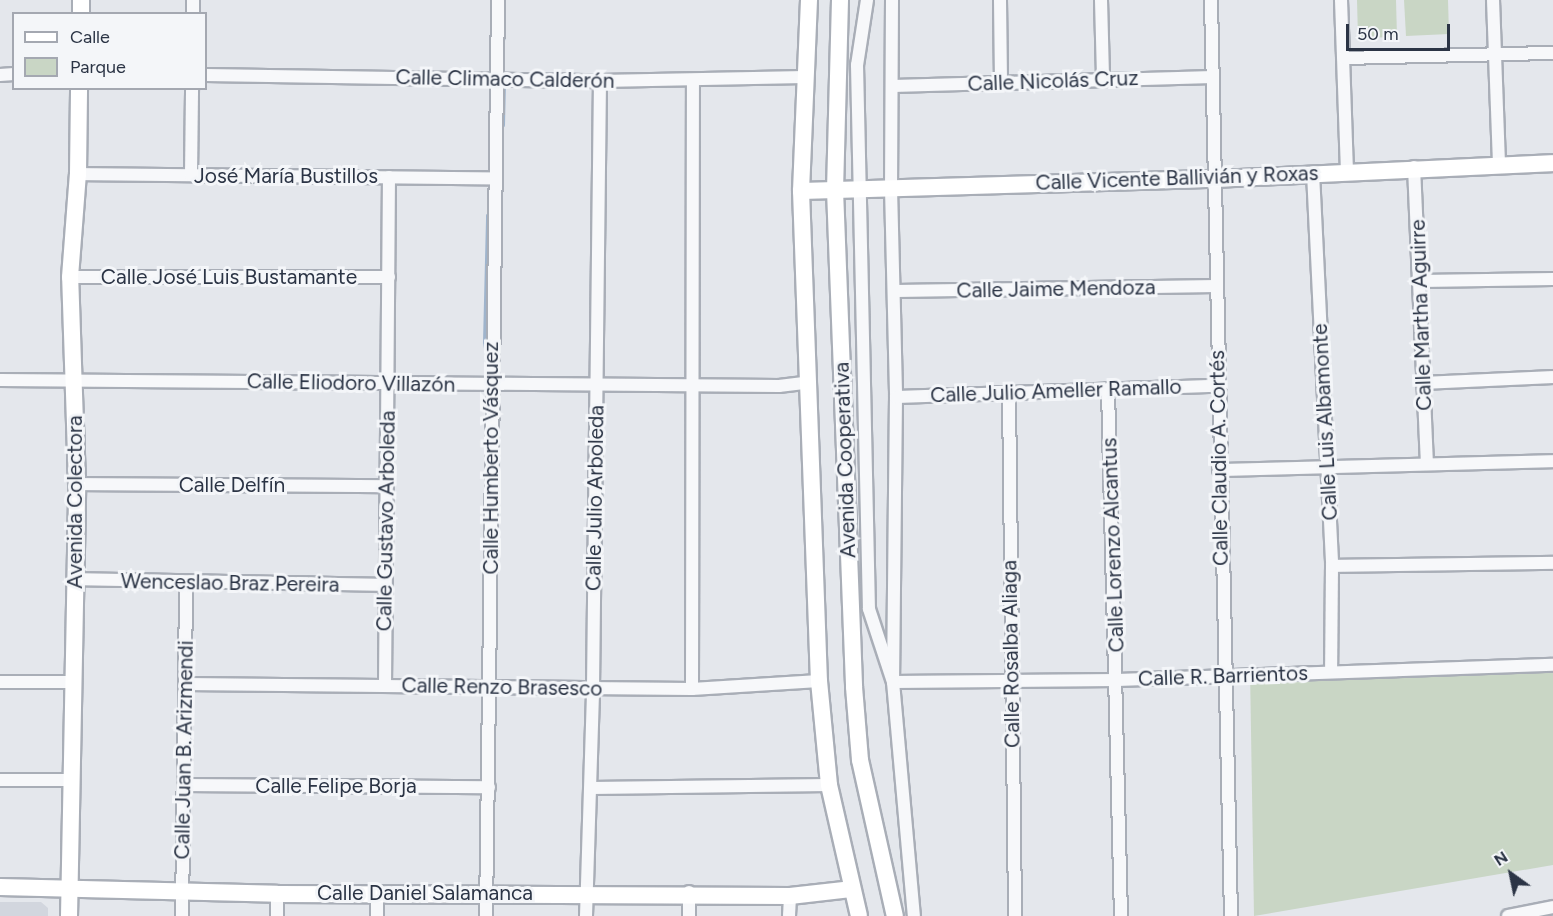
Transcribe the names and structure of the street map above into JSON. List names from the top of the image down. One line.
{"streets":{"street":["Calle Climaco Calderón","Calle Nicolás Cruz","José María Bustillos","Calle Vicente Ballivián y Roxas","Calle José Luis Bustamante","Calle Jaime Mendoza","Calle Martha Aguirre","Calle Eliodoro Villazón","Calle Julio Ameller Ramallo","Calle Luis Albamonte","Calle Humberto Vásquez","Calle Claudio A. Cortés","Avenida Cooperativa","Calle Delfín","Calle Julio Arboleda","Avenida Colectora","Calle Gustavo Arboleda","Calle Lorenzo Alcantus","Wenceslao Braz Pereira","Calle Rosalba Aliaga","Calle R. Barrientos","Calle Renzo Brasesco","Calle Juan B. Arizmendi","Calle Felipe Borja","Calle Daniel Salamanca"]},"crossings":[["Calle Climaco Calderón","Calle Humberto Vásquez"],["Calle Climaco Calderón","Avenida Cooperativa"],["Calle Climaco Calderón","Calle Julio Arboleda"],["Calle Nicolás Cruz","Calle Claudio A. Cortés"],["José María Bustillos","Calle Humberto Vásquez"],["José María Bustillos","Avenida Colectora"],["José María Bustillos","Calle Gustavo Arboleda"],["Calle Vicente Ballivián y Roxas","Calle Martha Aguirre"],["Calle Vicente Ballivián y Roxas","Calle Luis Albamonte"],["Calle Vicente Ballivián y Roxas","Calle Claudio A. Cortés"],["Calle Vicente Ballivián y Roxas","Avenida Cooperativa"],["Calle José Luis Bustamante","Avenida Colectora"],["Calle José Luis Bustamante","Calle Gustavo Arboleda"],["Calle Jaime Mendoza","Calle Claudio A. Cortés"],["Calle Eliodoro Villazón","Calle Humberto Vásquez"],["Calle Eliodoro Villazón","Avenida Cooperativa"],["Calle Eliodoro Villazón","Calle Julio Arboleda"],["Calle Eliodoro Villazón","Avenida Colectora"],["Calle Eliodoro Villazón","Calle Gustavo Arboleda"],["Calle Julio Ameller Ramallo","Calle Claudio A. Cortés"],["Calle Julio Ameller Ramallo","Calle Lorenzo Alcantus"],["Calle Julio Ameller Ramallo","Calle Rosalba Aliaga"],["Calle Luis Albamonte","Calle R. Barrientos"],["Calle Humberto Vásquez","Calle Renzo Brasesco"],["Calle Humberto Vásquez","Calle Felipe Borja"],["Calle Humberto Vásquez","Calle Daniel Salamanca"],["Calle Claudio A. Cortés","Calle R. Barrientos"],["Avenida Cooperativa","Calle Renzo Brasesco"],["Avenida Cooperativa","Calle Daniel Salamanca"],["Calle Delfín","Avenida Colectora"],["Calle Delfín","Calle Gustavo Arboleda"],["Calle Julio Arboleda","Calle Renzo Brasesco"],["Calle Julio Arboleda","Calle Daniel Salamanca"],["Avenida Colectora","Wenceslao Braz Pereira"],["Avenida Colectora","Calle Daniel Salamanca"],["Calle Gustavo Arboleda","Wenceslao Braz Pereira"],["Calle Gustavo Arboleda","Calle Renzo Brasesco"],["Calle Lorenzo Alcantus","Calle R. Barrientos"],["Wenceslao Braz Pereira","Calle Juan B. Arizmendi"],["Calle Rosalba Aliaga","Calle R. Barrientos"],["Calle Renzo Brasesco","Calle Juan B. Arizmendi"],["Calle Juan B. Arizmendi","Calle Felipe Borja"],["Calle Juan B. Arizmendi","Calle Daniel Salamanca"]],"legend":["Calle","Parque"],"scale_bar":"50 m","north":"top left"}
